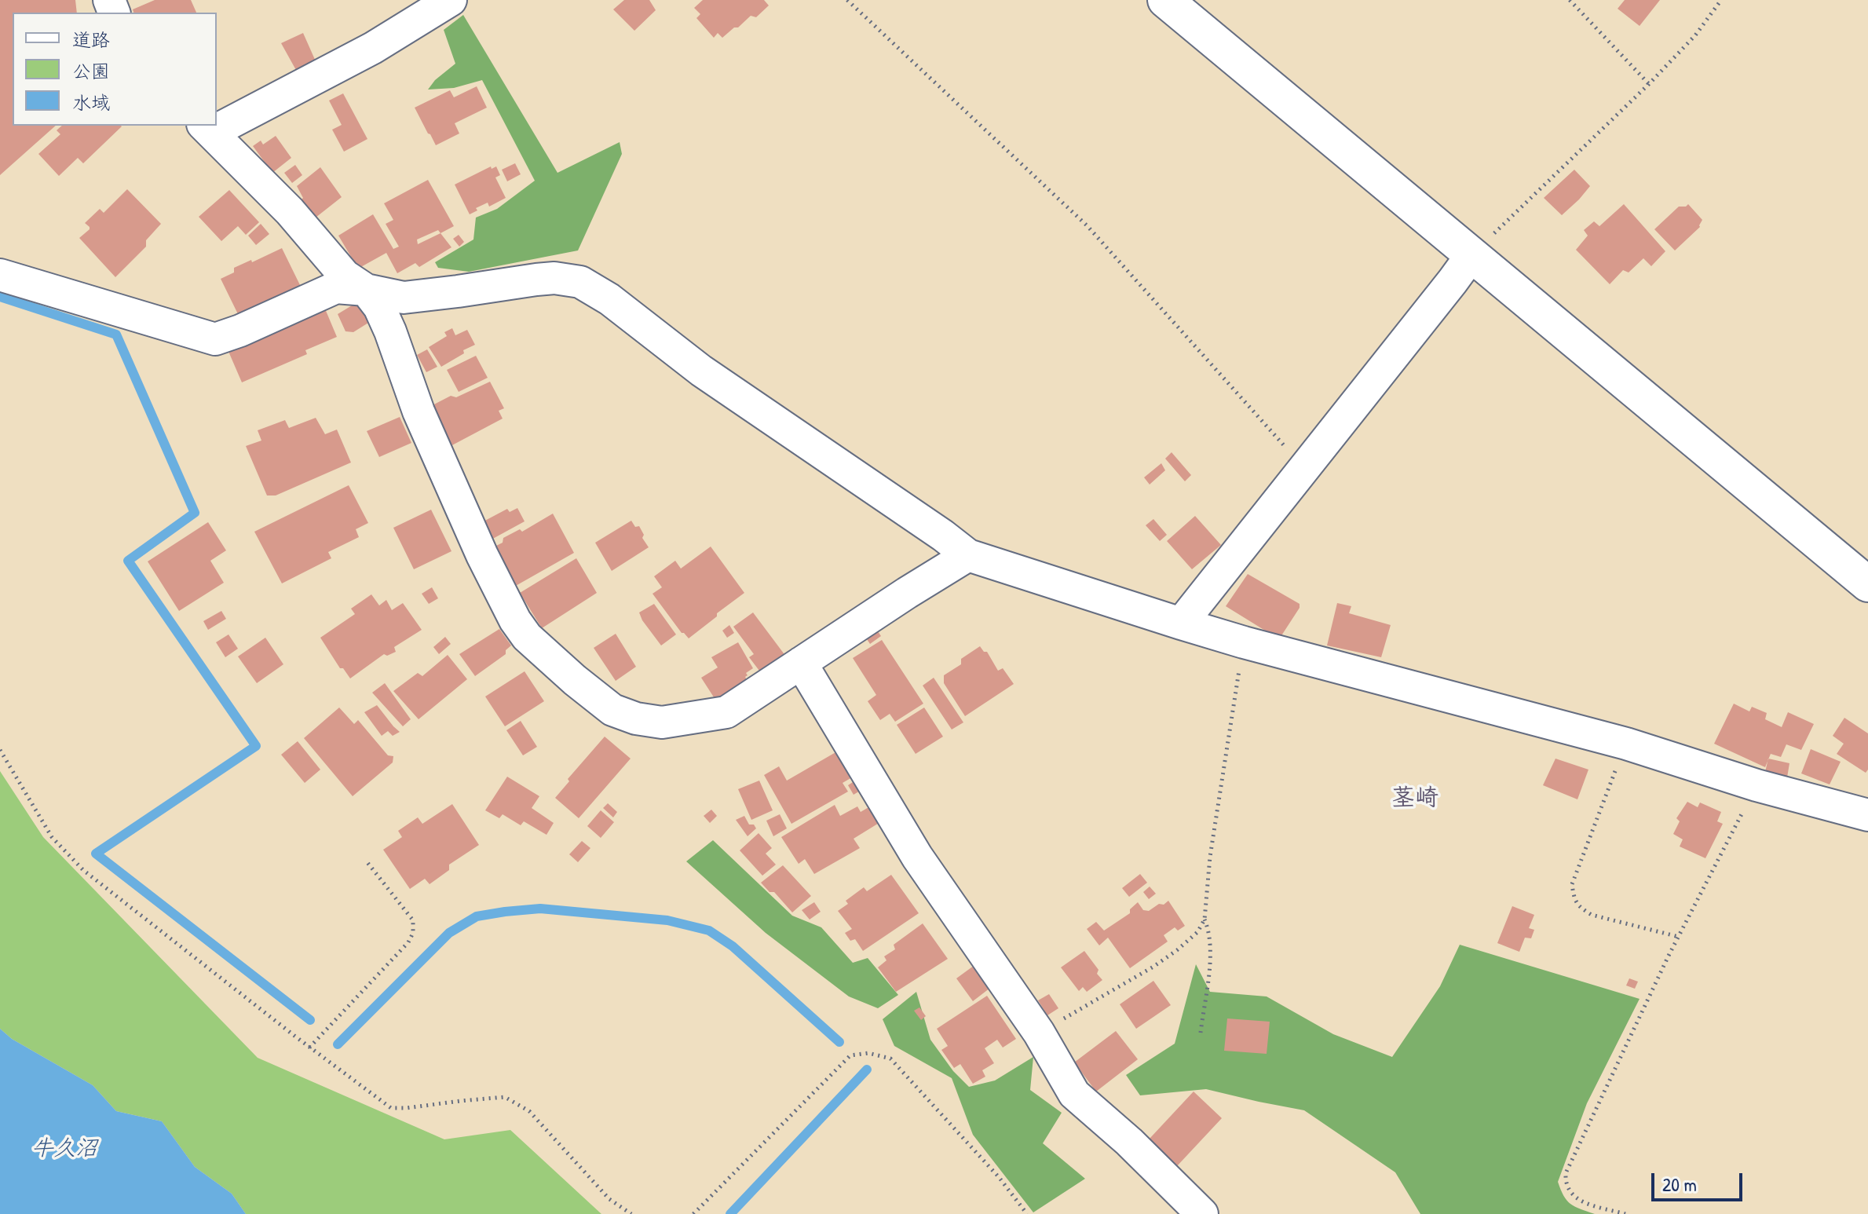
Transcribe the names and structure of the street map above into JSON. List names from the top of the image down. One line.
{"districts":["茎崎"],"water":["牛久沼"],"legend":["道路","公園","水域"],"scale_bar":"20 m"}
